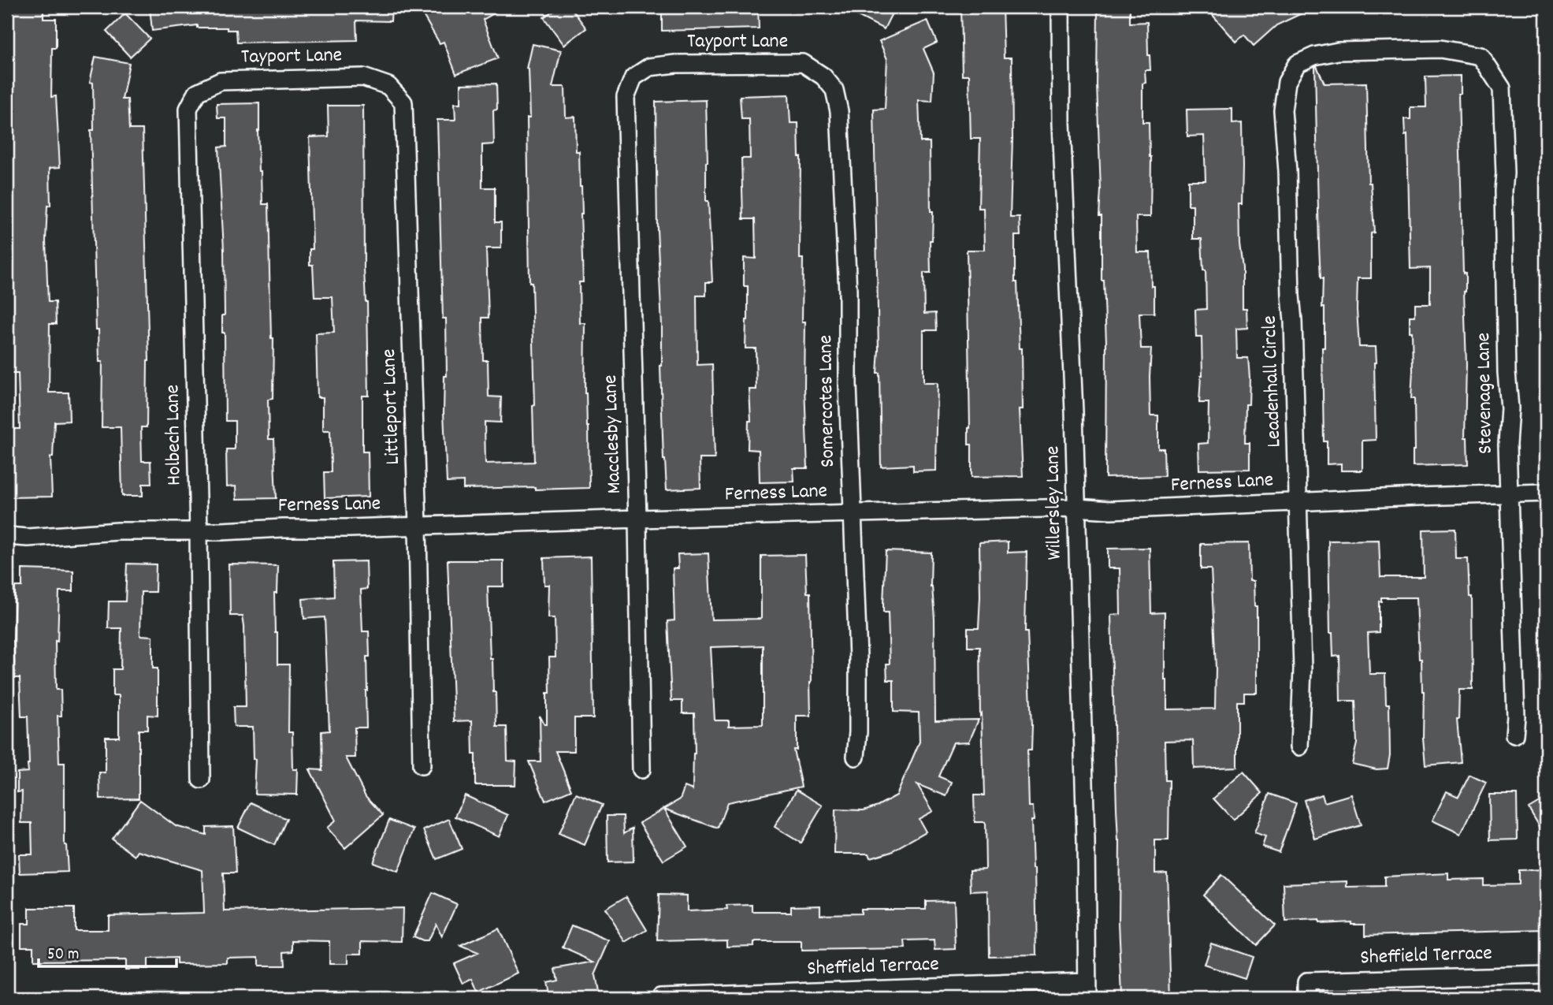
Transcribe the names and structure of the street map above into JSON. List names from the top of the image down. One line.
{"streets":{"street":["Tayport Lane","Leadenhall Circle","Stevenage Lane","Somercotes Lane","Littleport Lane","Macclesby Lane","Holbech Lane","Ferness Lane","Willersley Lane","Sheffield Terrace"]},"crossings":[["Tayport Lane","Somercotes Lane"],["Tayport Lane","Littleport Lane"],["Tayport Lane","Macclesby Lane"],["Tayport Lane","Holbech Lane"],["Leadenhall Circle","Stevenage Lane"],["Leadenhall Circle","Ferness Lane"],["Stevenage Lane","Ferness Lane"],["Somercotes Lane","Ferness Lane"],["Littleport Lane","Ferness Lane"],["Macclesby Lane","Ferness Lane"],["Holbech Lane","Ferness Lane"],["Ferness Lane","Willersley Lane"],["Willersley Lane","Sheffield Terrace"]],"scale_bar":"50 m"}
